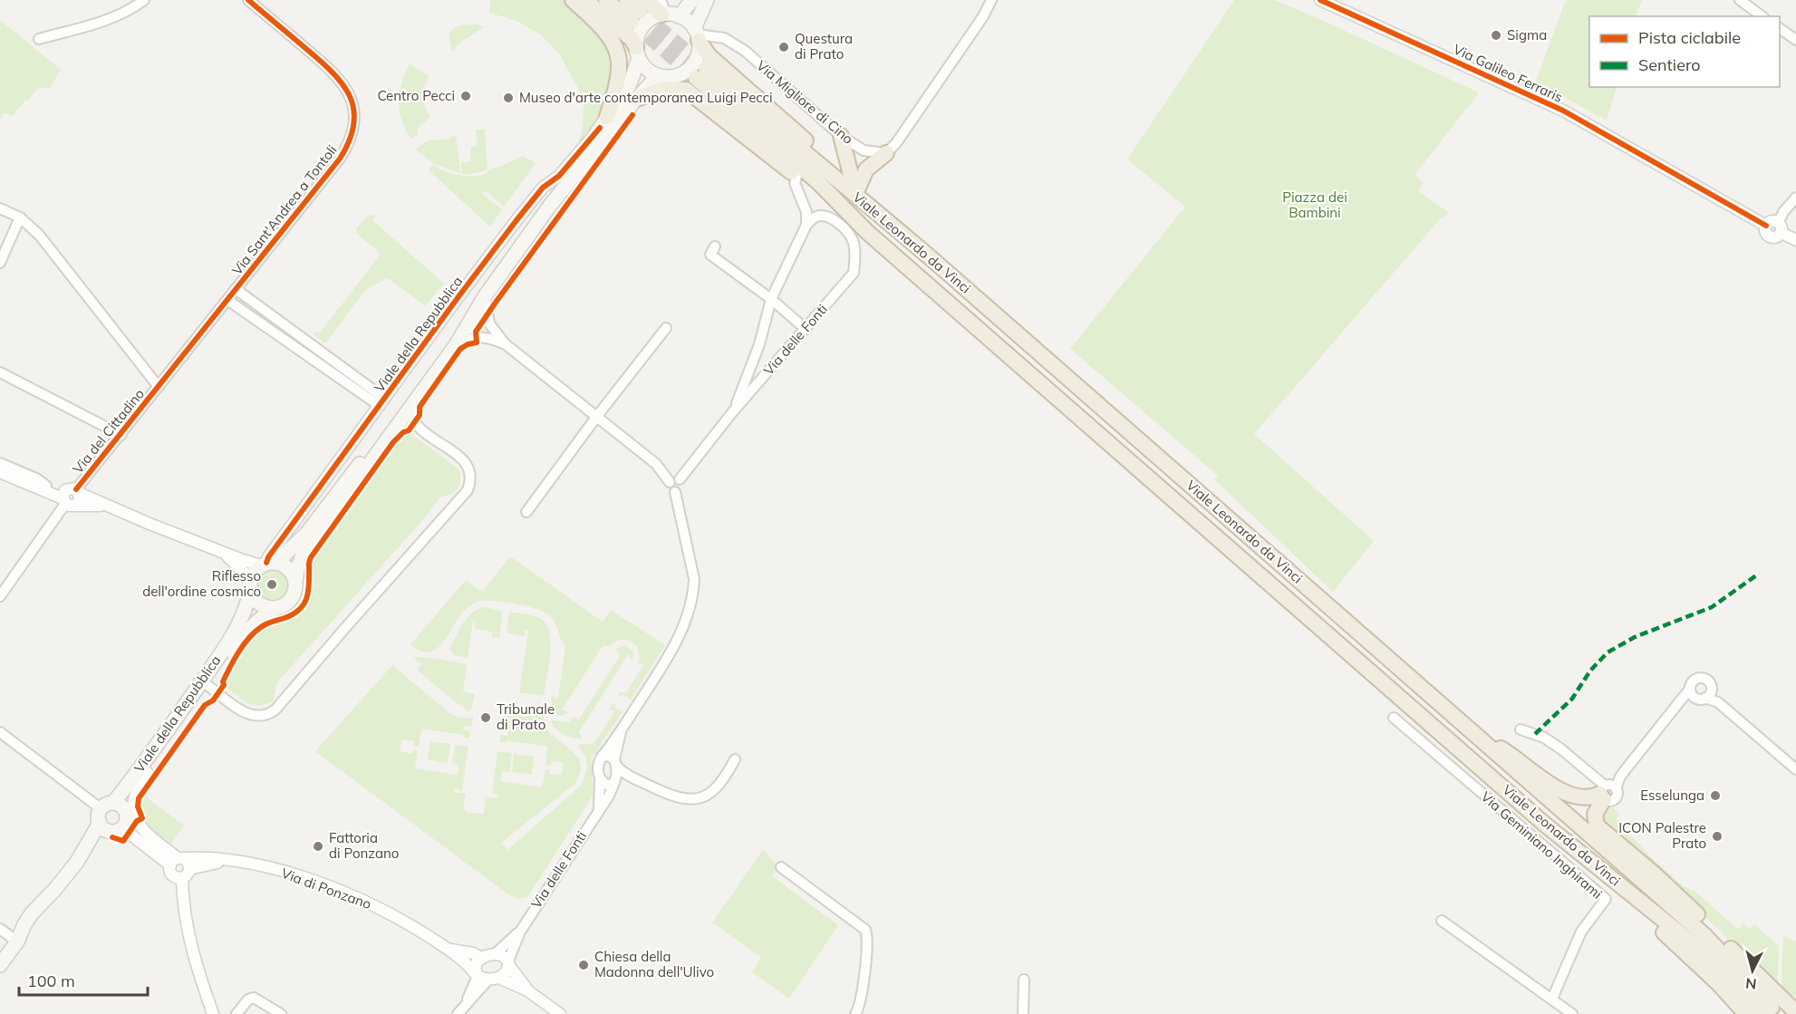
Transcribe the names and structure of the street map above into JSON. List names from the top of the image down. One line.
{"streets":{"highway":["Viale Leonardo da Vinci"],"main road":["Viale della Repubblica"],"street":["Via Galileo Ferraris","Via Migliore di Cino","Via Sant'Andrea a Tontoli","Via delle Fonti","Via del Cittadino","Via Geminiano Inghirami","Via di Ponzano"]},"crossings":[["Via Migliore di Cino","Viale della Repubblica"],["Via Sant'Andrea a Tontoli","Via del Cittadino"]],"parks":["Piazza dei Bambini"],"places":["Sigma","Questura di Prato","Centro Pecci","Museo d'arte contemporanea Luigi Pecci","Riflesso dell'ordine cosmico","Tribunale di Prato","Esselunga","ICON Palestre Prato","Fattoria di Ponzano","Chiesa della Madonna dell'Ulivo"],"legend":["Pista ciclabile","Sentiero"],"scale_bar":"100 m","north":"bottom"}
